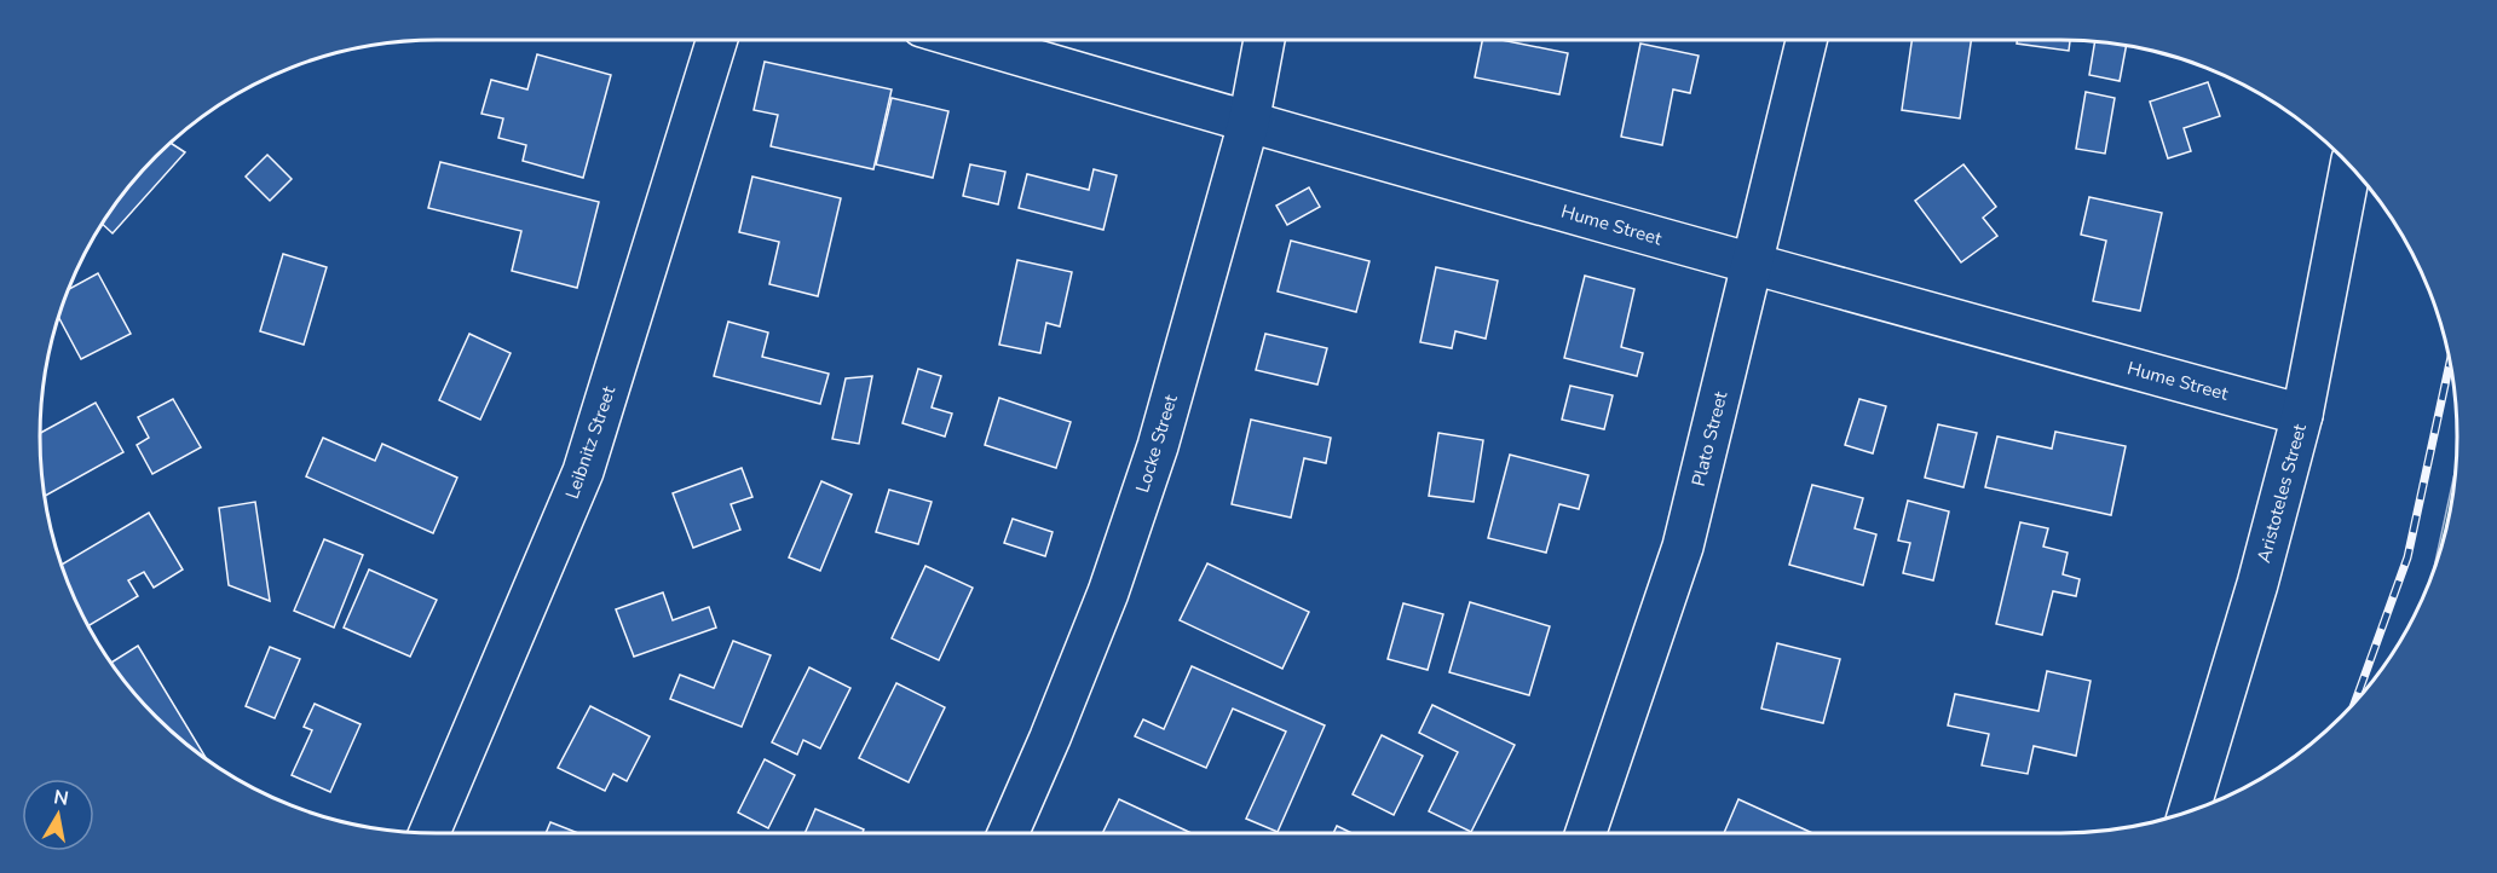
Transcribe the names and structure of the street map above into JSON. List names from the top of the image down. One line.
{"streets":{"street":["Hume Street","Plato Street","Leibnitz Street","Locke Street","Aristoteles Street"]},"crossings":[["Hume Street","Plato Street"],["Hume Street","Locke Street"],["Hume Street","Aristoteles Street"]],"north":"top"}
